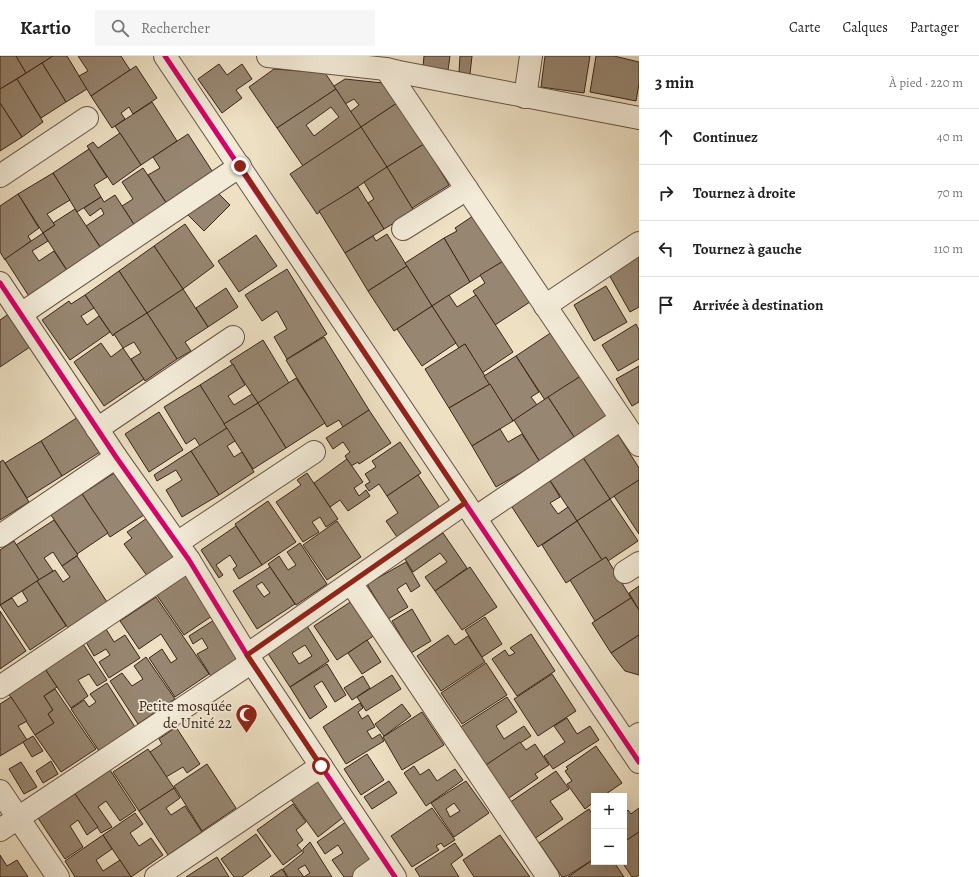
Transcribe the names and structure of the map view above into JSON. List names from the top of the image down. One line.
{"places":{"mosque":["Petite mosquée de Unité 22"]},"page":{"header":"Kartio","search":"Rechercher","nav":["Carte","Calques","Partager"],"heading":["3 min","À pied · 220 m"],"list":[["Continuez","40 m"],["Tournez à droite","70 m"],["Tournez à gauche","110 m"],"Arrivée à destination"],"map_buttons":["+","−"]}}
